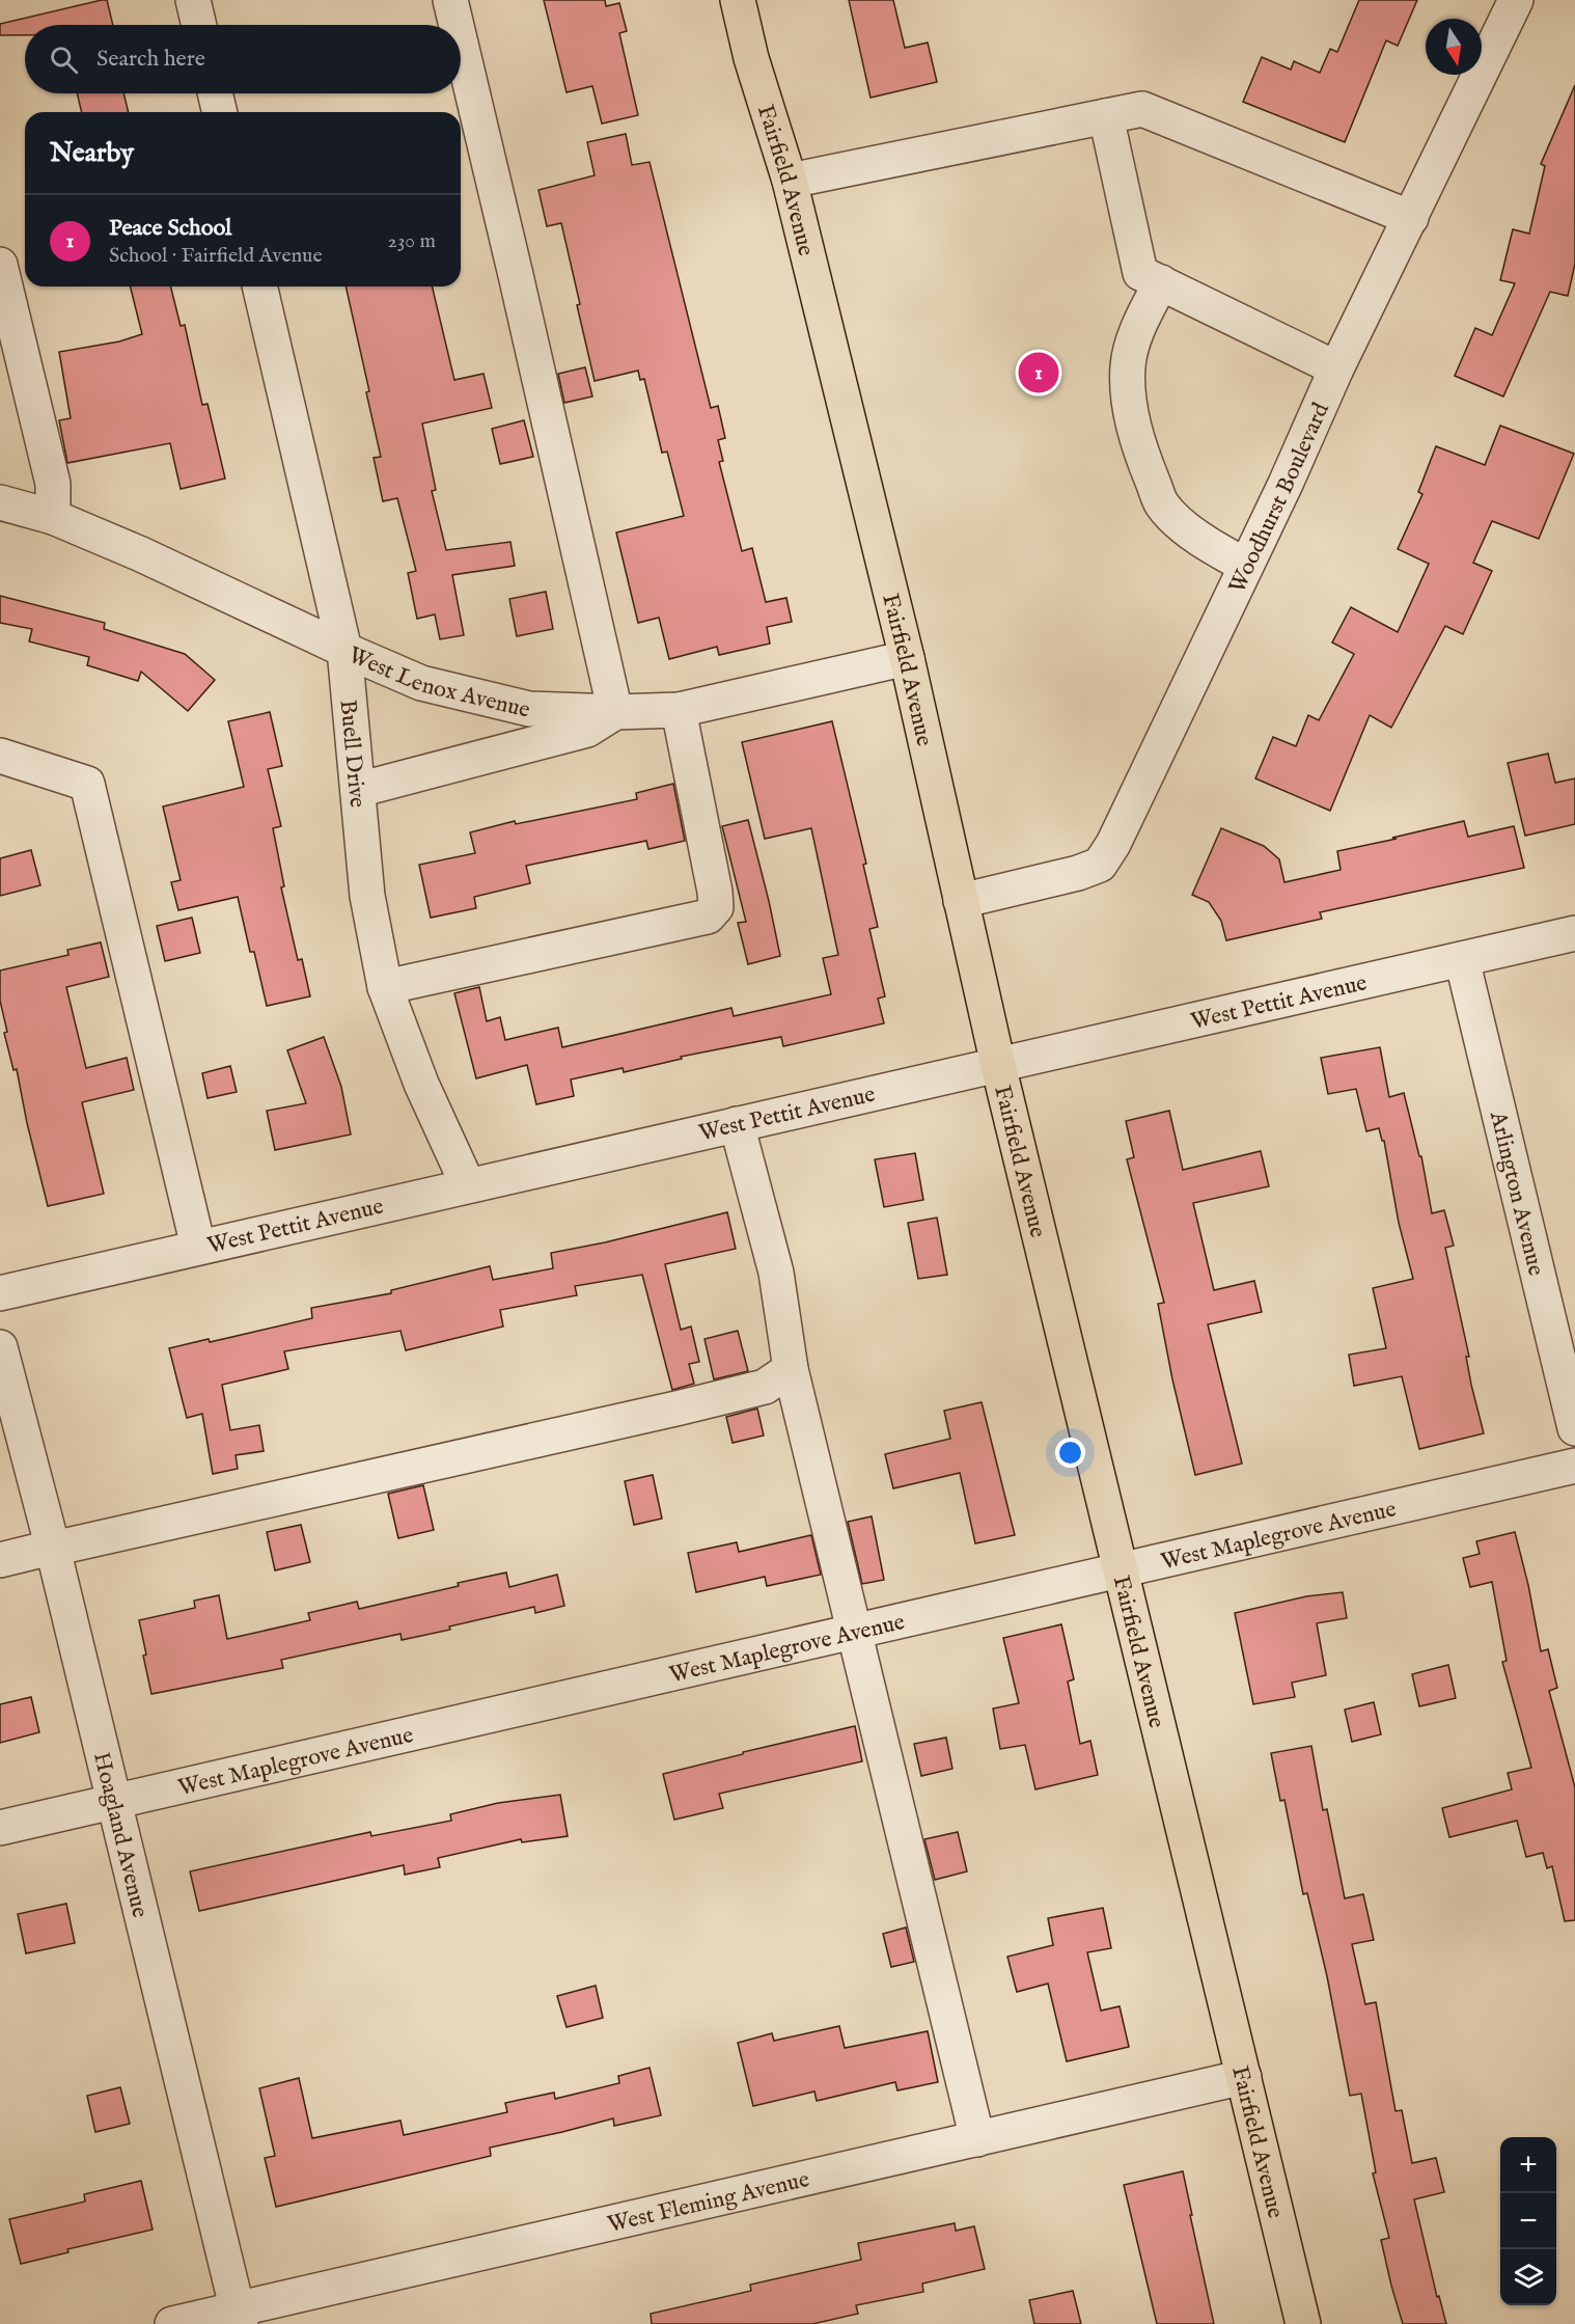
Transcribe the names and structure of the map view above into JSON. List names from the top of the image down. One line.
{"streets":{"main road":["Fairfield Avenue"],"street":["Woodhurst Boulevard","West Lenox Avenue","Buell Drive","West Pettit Avenue","Arlington Avenue","West Maplegrove Avenue","Hoagland Avenue","West Fleming Avenue"]},"crossings":[["Fairfield Avenue","Woodhurst Boulevard"],["Fairfield Avenue","West Lenox Avenue"],["Fairfield Avenue","West Pettit Avenue"],["Fairfield Avenue","West Maplegrove Avenue"],["Fairfield Avenue","West Fleming Avenue"],["West Lenox Avenue","Buell Drive"],["Buell Drive","West Pettit Avenue"],["West Pettit Avenue","Arlington Avenue"],["West Maplegrove Avenue","Hoagland Avenue"],["Hoagland Avenue","West Fleming Avenue"]],"north":"bottom","page":{"search":"Search here","heading":"Nearby","list":[{"mark":"1","name":"Peace School","note":"School · Fairfield Avenue","value":"230 m"}],"pins":"1","map_buttons":["+","−"]}}
